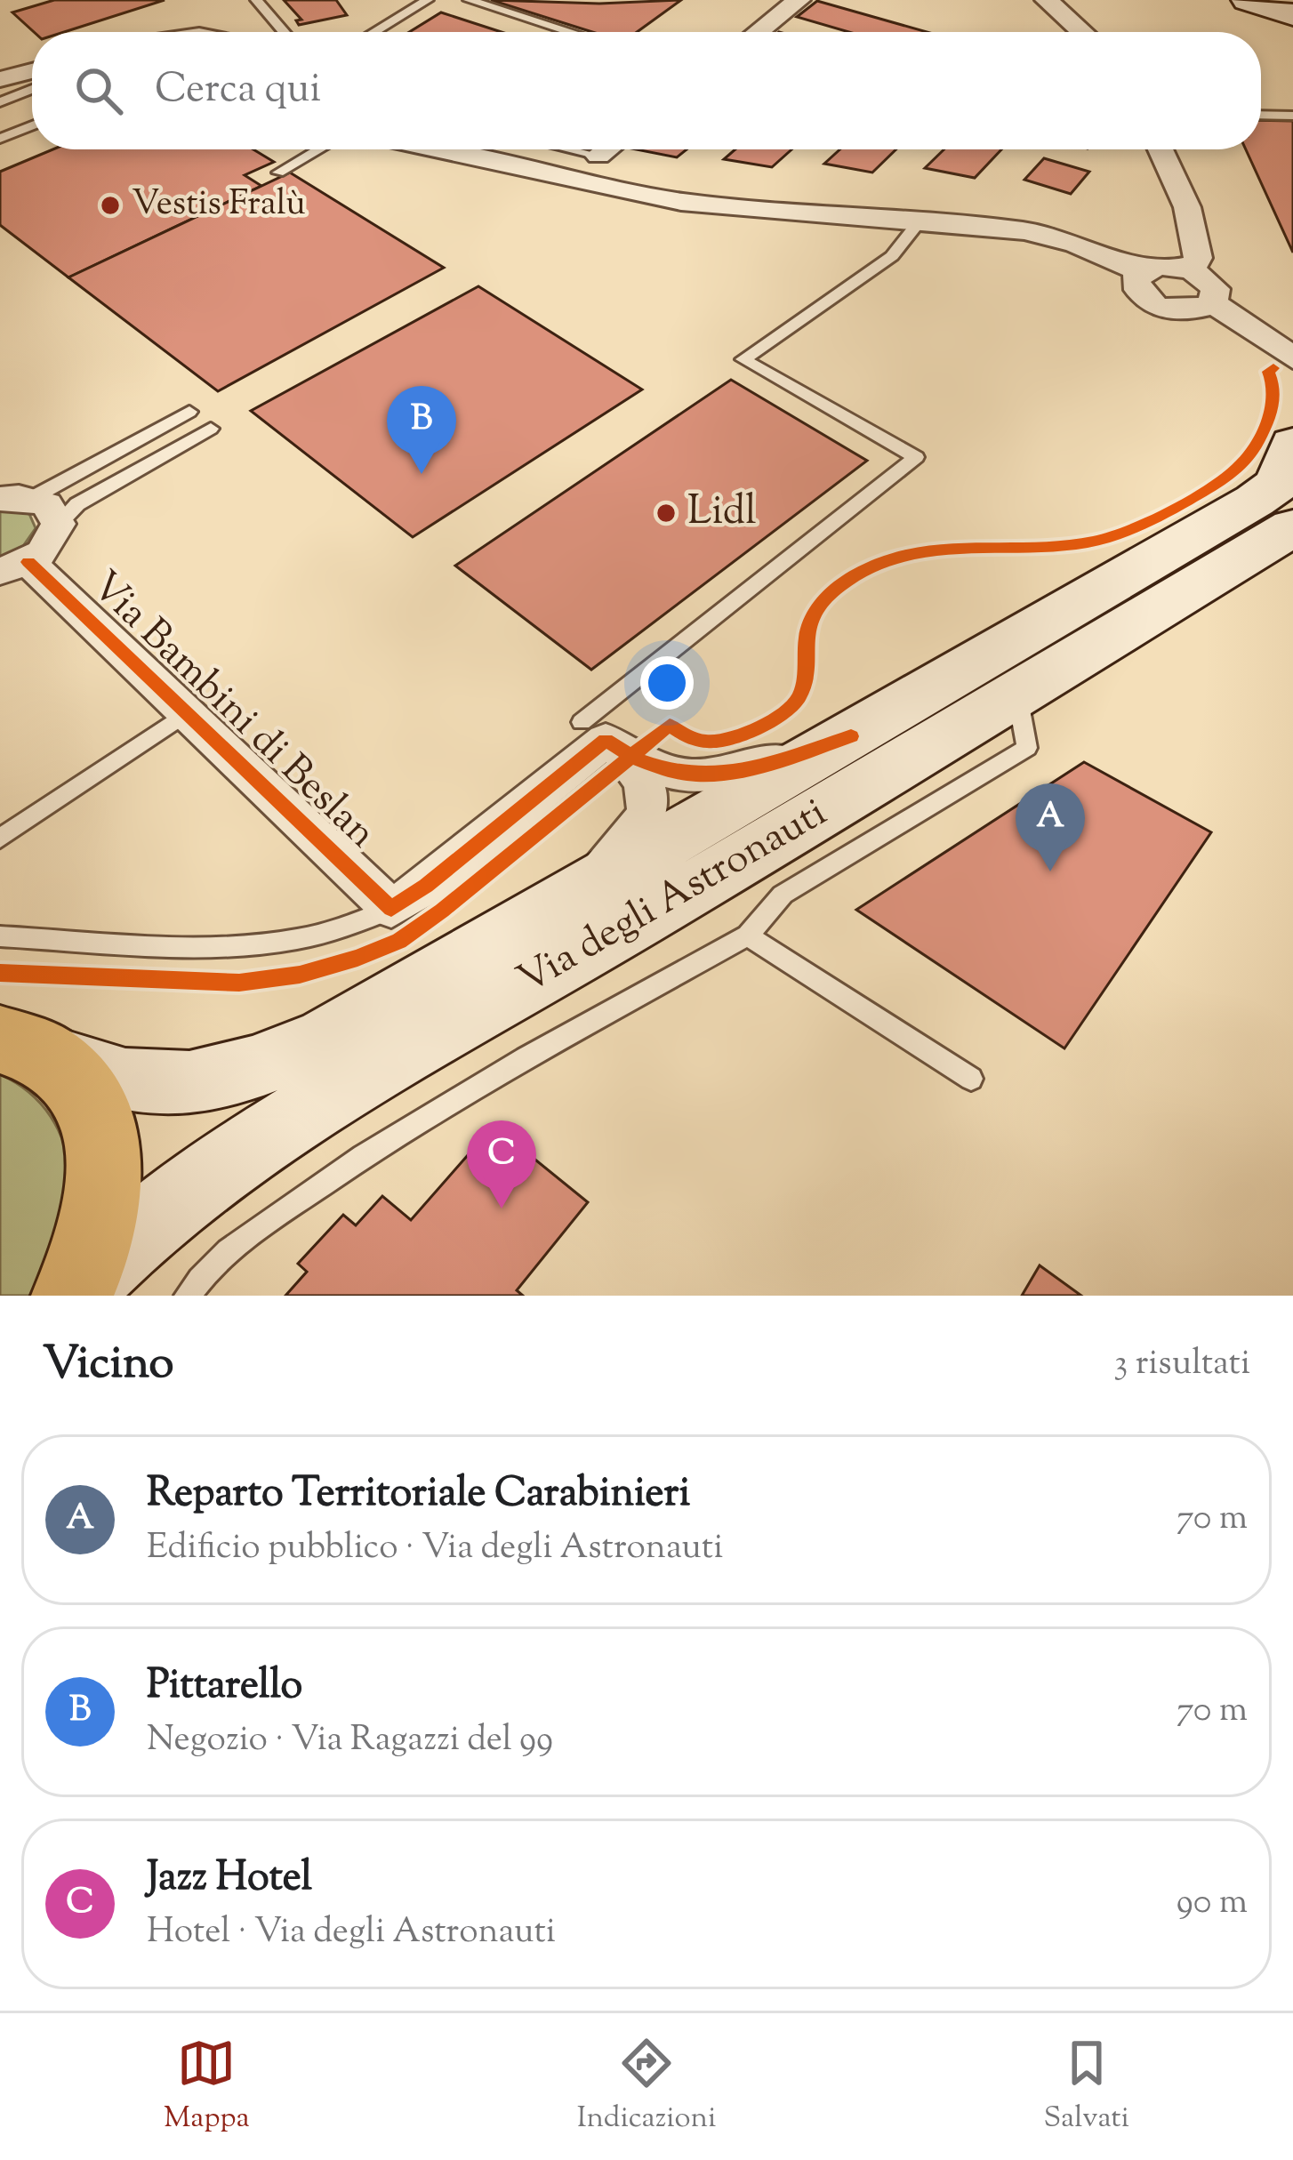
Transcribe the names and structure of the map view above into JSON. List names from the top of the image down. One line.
{"streets":{"main road":["Via degli Astronauti"],"street":["Via Bambini di Beslan"]},"places":["Vestis Fralù","Lidl"],"page":{"search":"Cerca qui","pins":["B","A","C"],"heading":["Vicino","3 risultati"],"list":[{"mark":"A","name":"Reparto Territoriale Carabinieri","note":"Edificio pubblico · Via degli Astronauti","value":"70 m"},{"mark":"B","name":"Pittarello","note":"Negozio · Via Ragazzi del 99","value":"70 m"},{"mark":"C","name":"Jazz Hotel","note":"Hotel · Via degli Astronauti","value":"90 m"}],"nav":["Mappa","Indicazioni","Salvati"]}}
